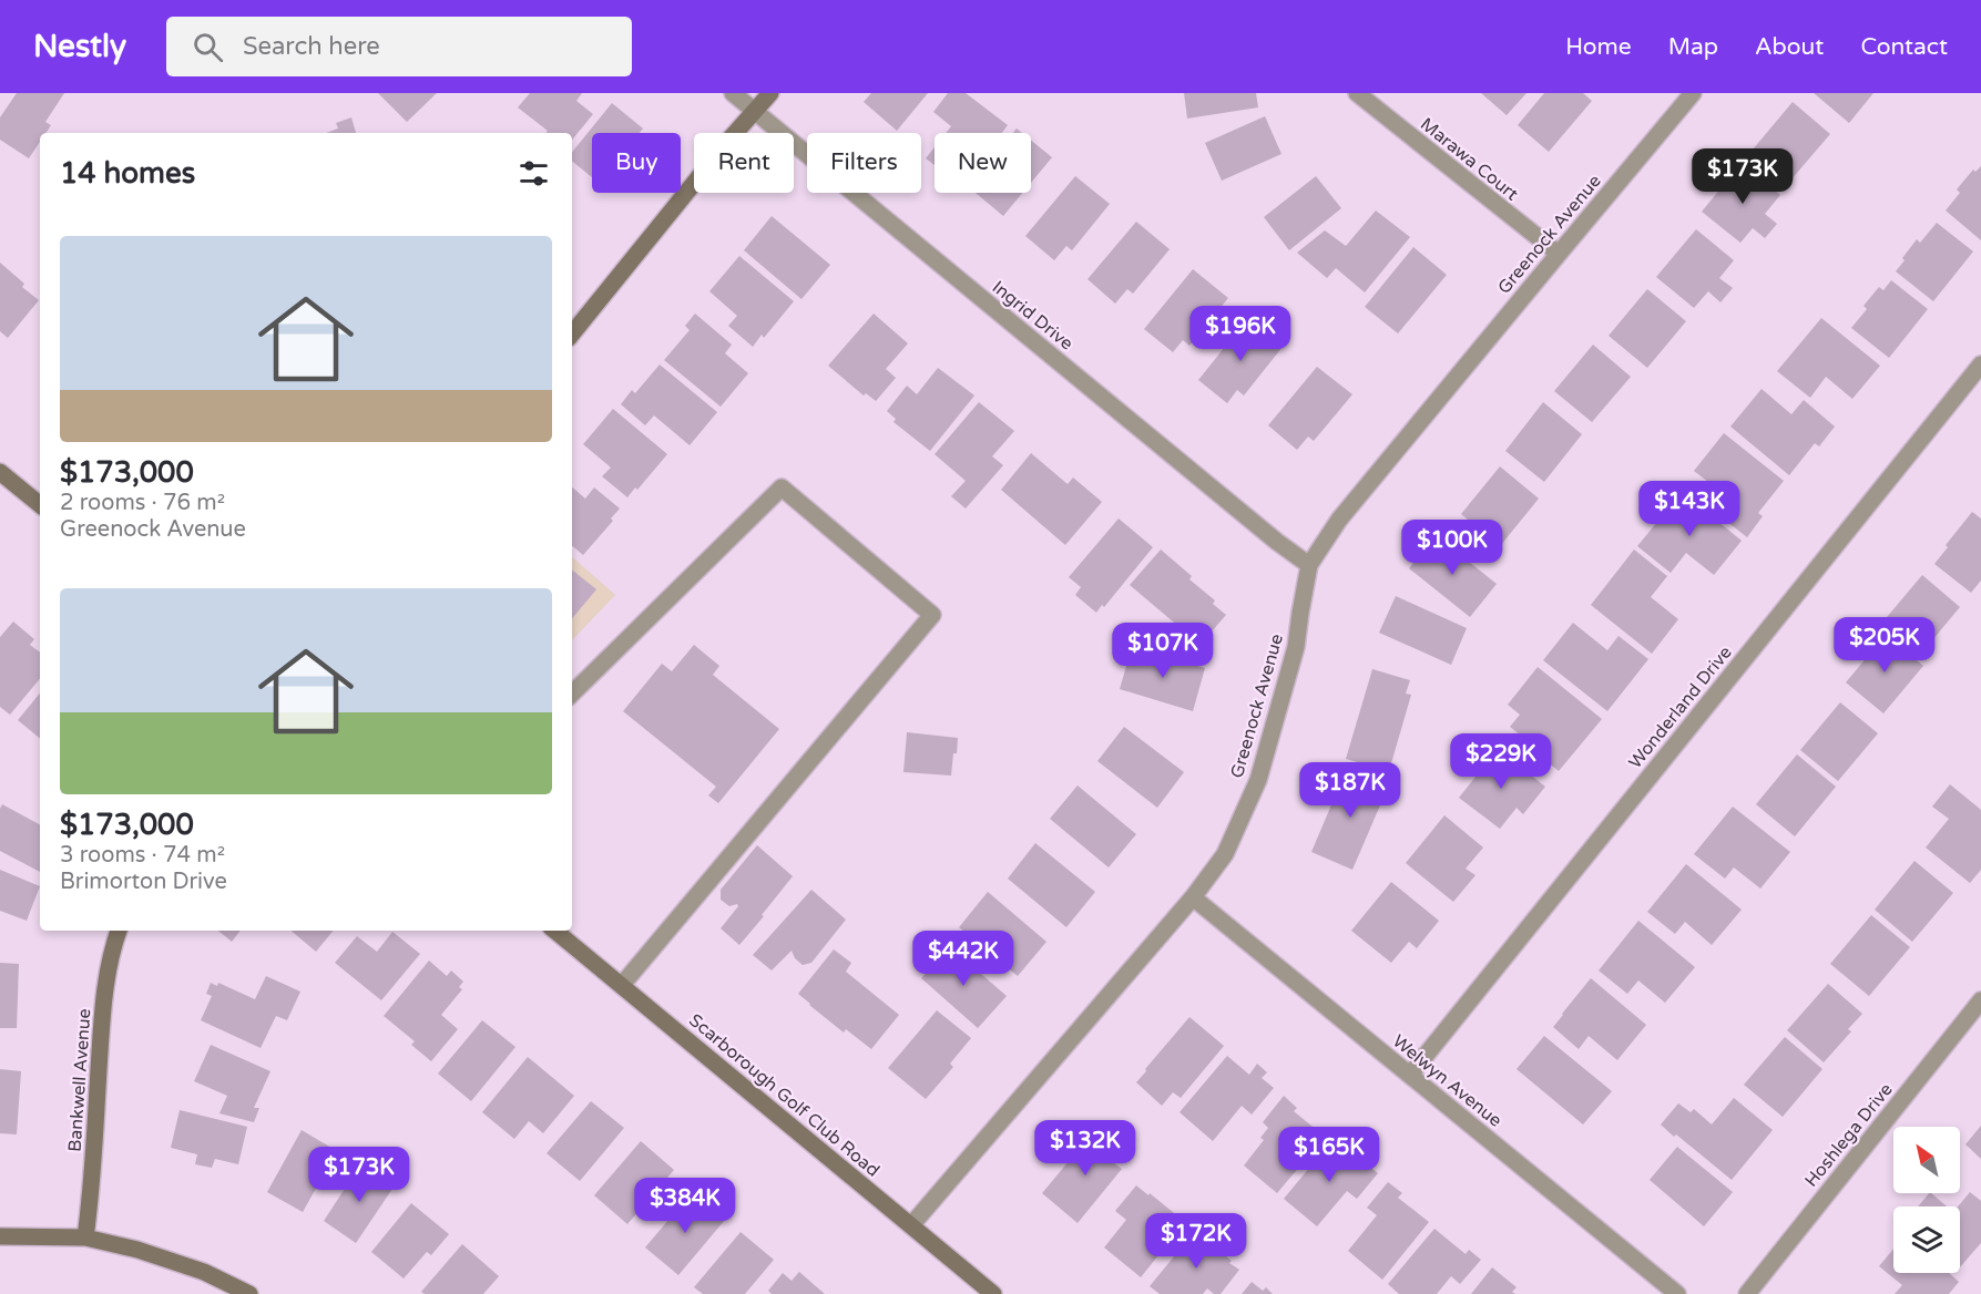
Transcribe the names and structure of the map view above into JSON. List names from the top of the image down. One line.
{"streets":{"street":["Marawa Court","Greenock Avenue","Ingrid Drive","Wonderland Drive","Bankwell Avenue","Welwyn Avenue","Scarborough Golf Club Road","Hoshlega Drive"]},"crossings":[["Marawa Court","Greenock Avenue"],["Greenock Avenue","Ingrid Drive"],["Greenock Avenue","Welwyn Avenue"],["Greenock Avenue","Scarborough Golf Club Road"],["Wonderland Drive","Welwyn Avenue"]],"north":"top left","page":{"header":"Nestly","search":"Search here","nav":["Home","Map","About","Contact"],"chip":["Buy","Rent","Filters","New"],"heading":"14 homes","price":["$173K","$196K","$143K","$100K","$205K","$107K","$229K","$187K","$442K","$132K","$165K","$173K","$384K","$172K"],"list":[{"name":"$173,000","note":"2 rooms · 76 m² · Greenock Avenue"},{"name":"$173,000","note":"3 rooms · 74 m² · Brimorton Drive"}]}}
